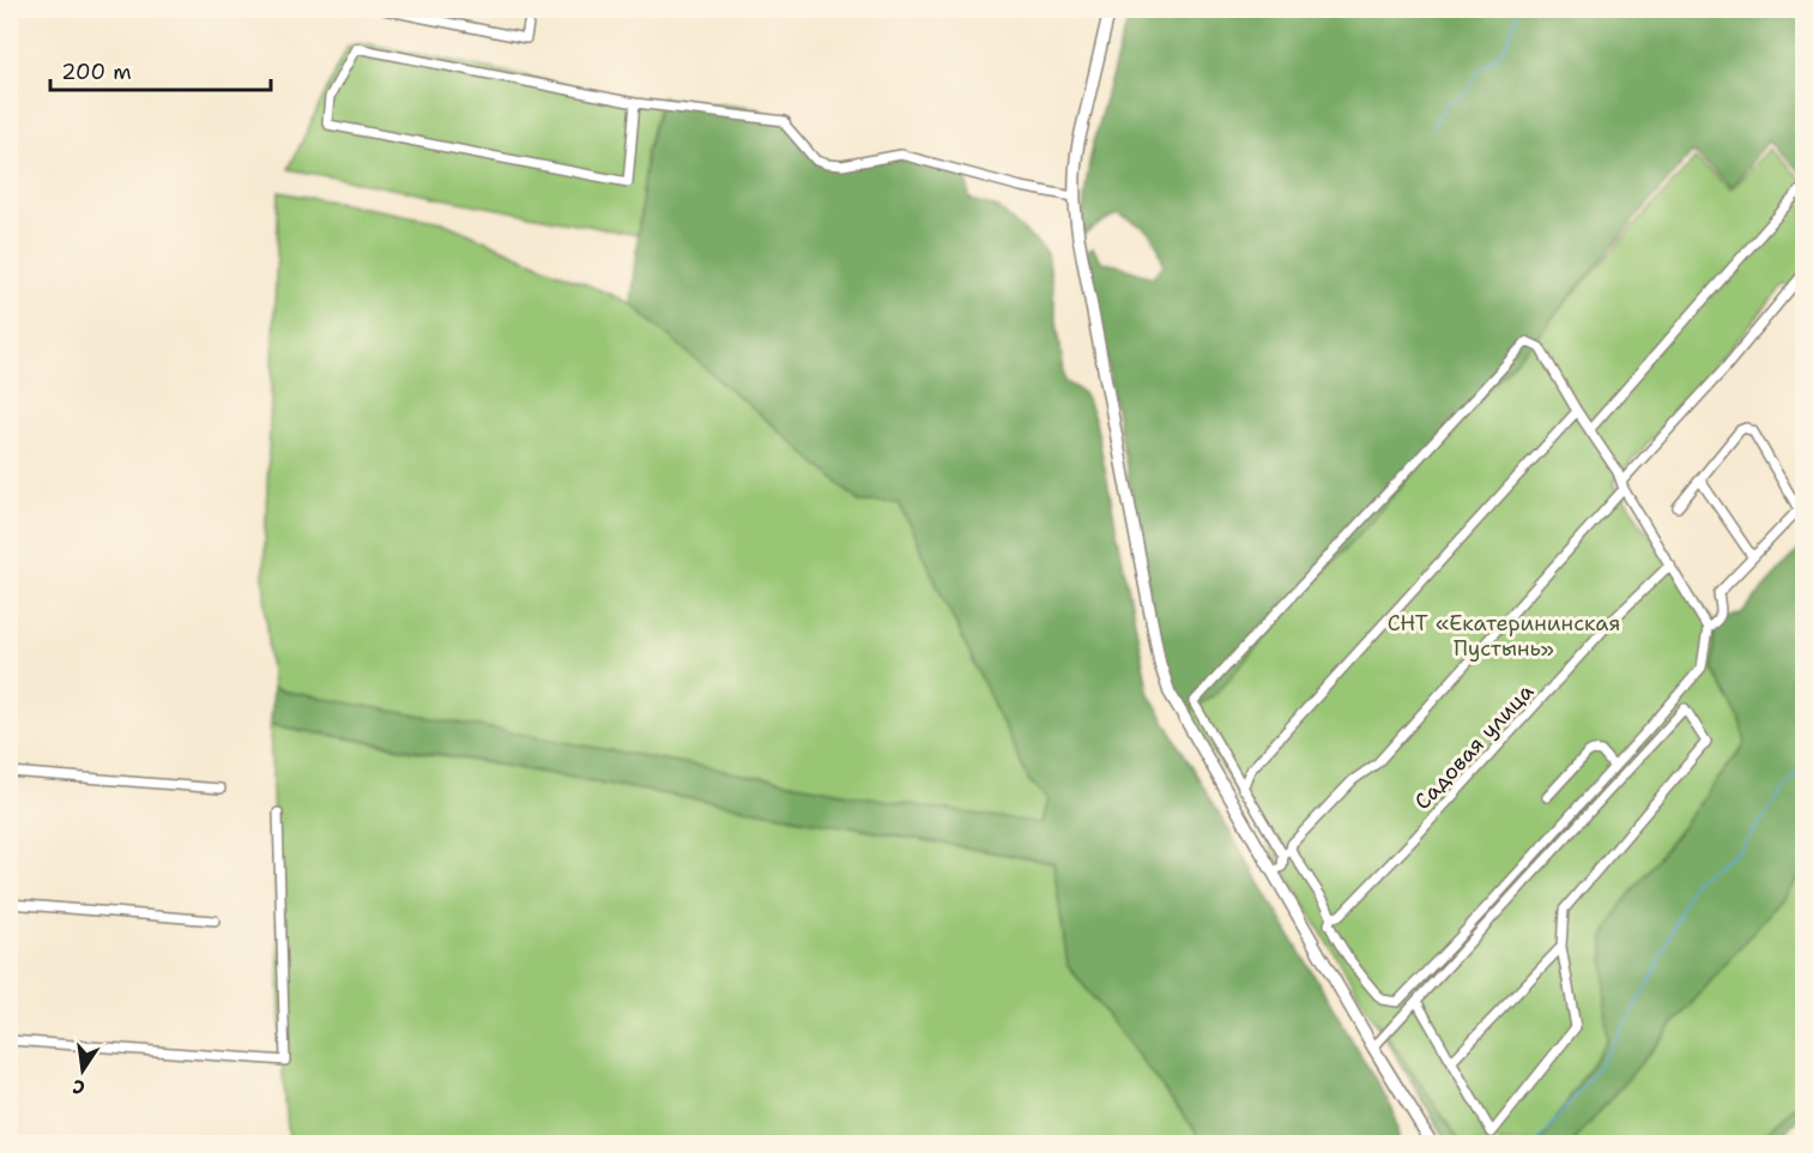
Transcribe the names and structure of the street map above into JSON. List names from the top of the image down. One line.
{"streets":{"street":["Садовая улица"]},"parks":["СНТ «Екатерининская Пустынь»"],"scale_bar":"200 m","north":"bottom"}
